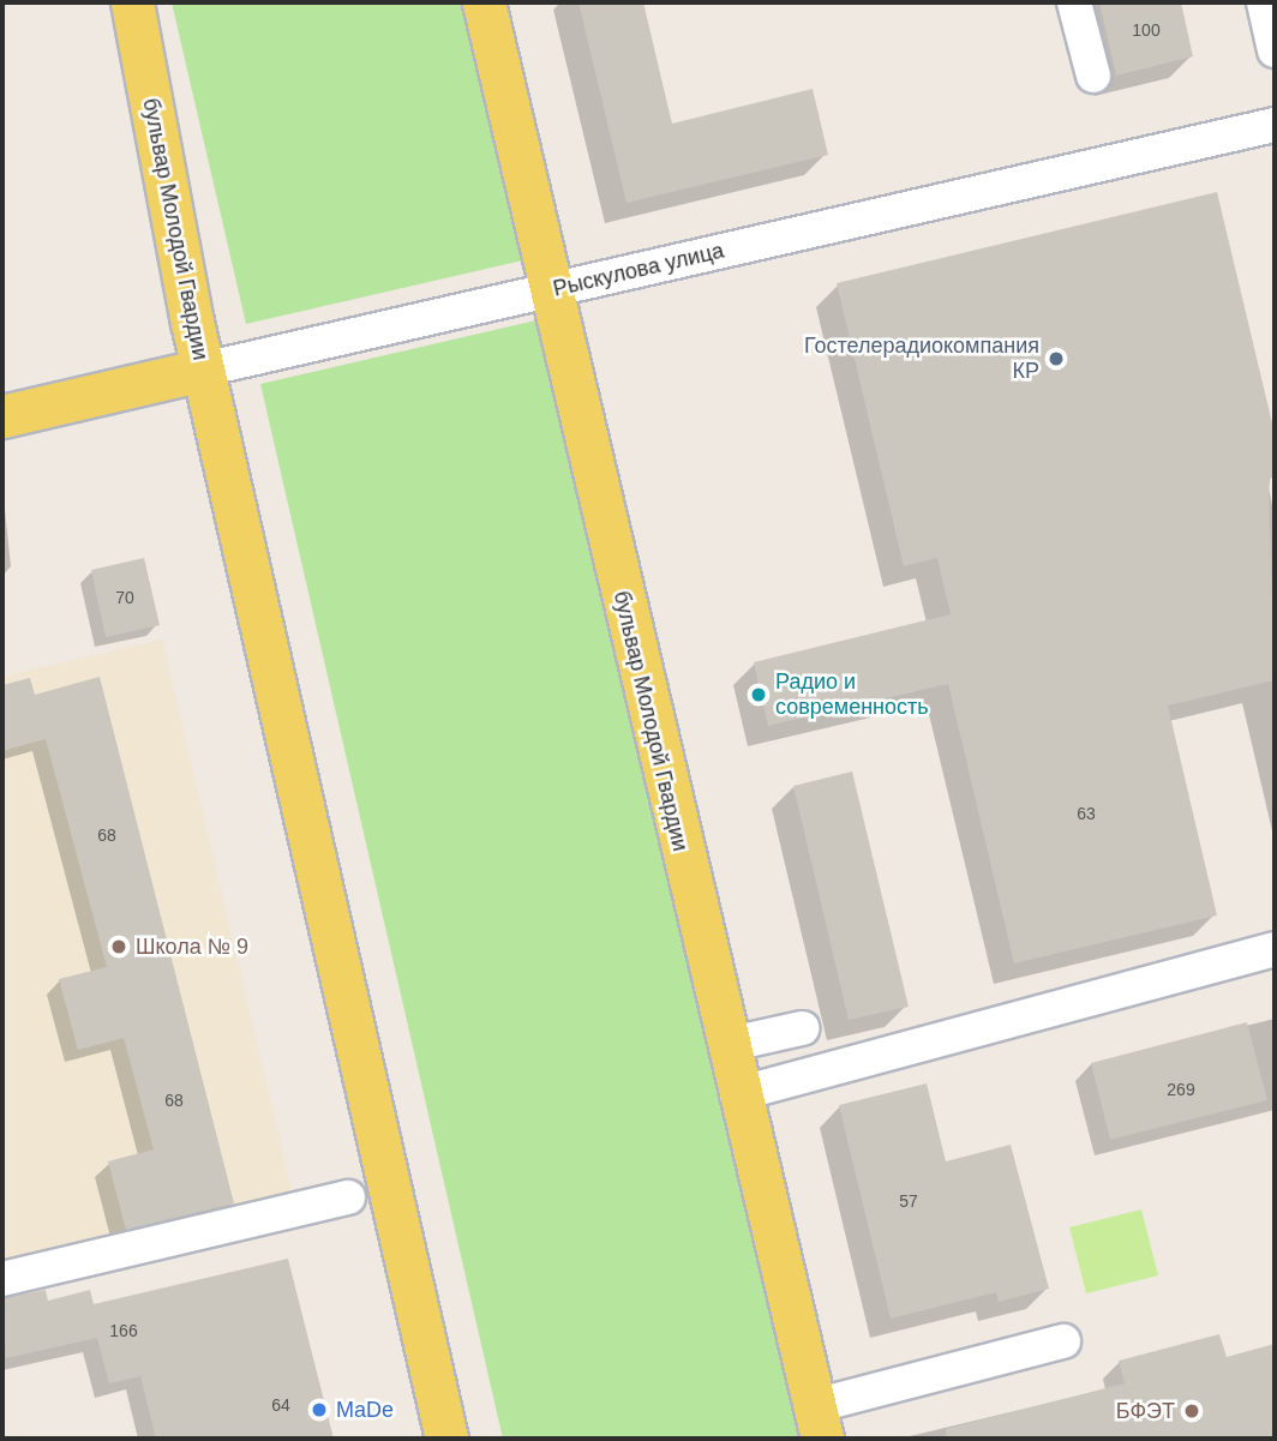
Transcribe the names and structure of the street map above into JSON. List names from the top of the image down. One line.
{"streets":{"main road":["бульвар Молодой Гвардии","Рыскулова улица"]},"crossings":[["бульвар Молодой Гвардии","Рыскулова улица"]],"places":["Гостелерадиокомпания КР","Радио и современность","Школа № 9","MaDe","БФЭТ"],"house_numbers":["100","70","63","68","269","68","57","166","64"]}
